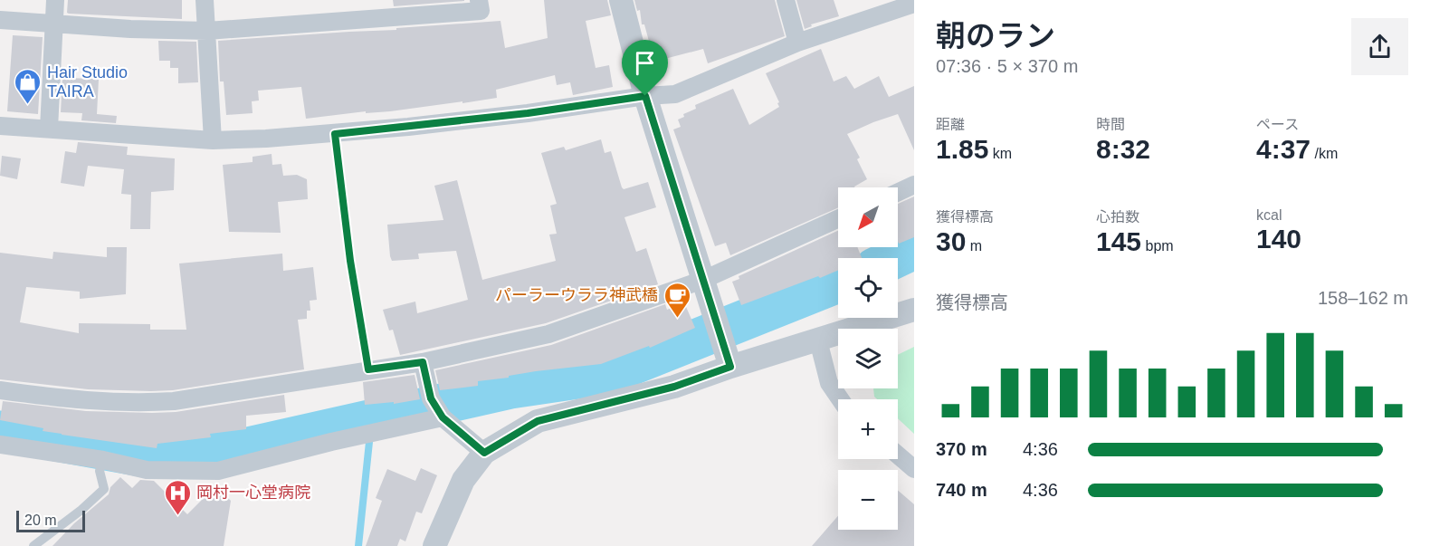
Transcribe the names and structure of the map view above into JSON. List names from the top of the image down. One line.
{"places":{"shop":["Hair Studio TAIRA"],"cafe":["パーラーウララ神武橋"],"hospital":["岡村一心堂病院"]},"scale_bar":"20 m","north":"bottom left","page":{"heading":["朝のラン","07:36 · 5 × 370 m"],"stats":[["距離","1.85 km"],["時間","8:32"],["ペース","4:37 /km"],["獲得標高","30 m"],["心拍数","145 bpm"],["kcal","140"]],"map_buttons":["+","−"],"chart":["獲得標高","158–162 m"],"list":[{"name":"370 m","note":"4:36"},{"name":"740 m","note":"4:36"}],"scale":"20 m"}}
